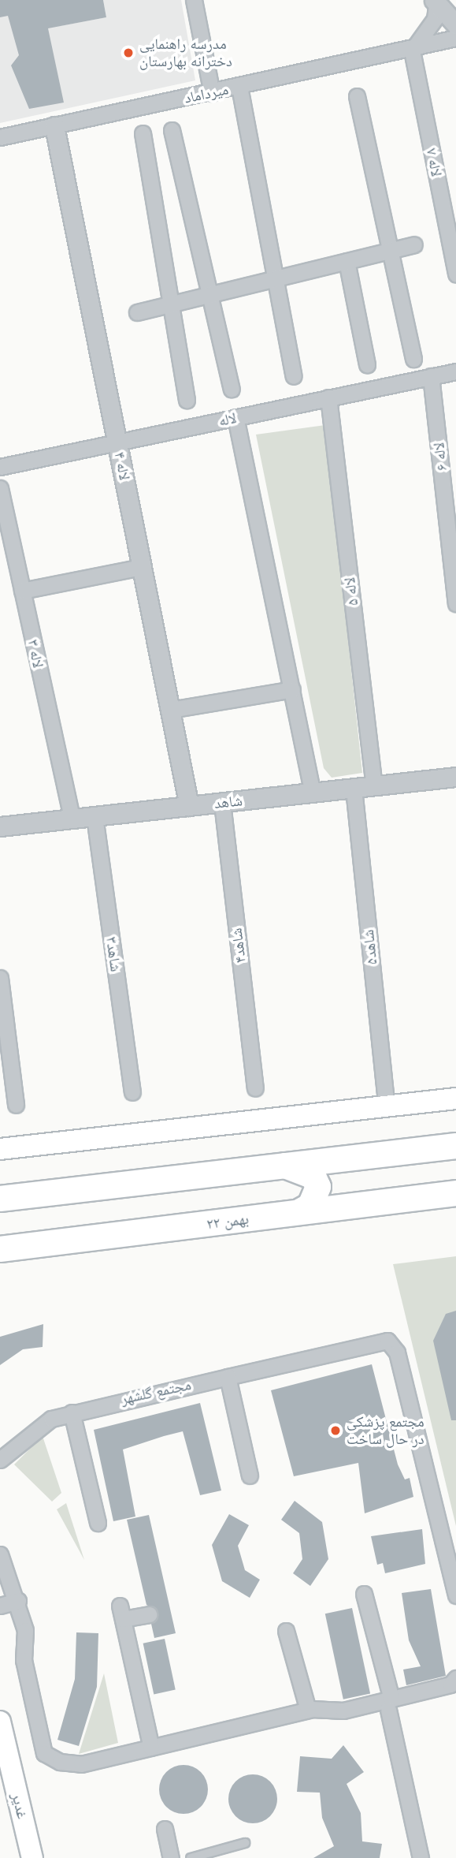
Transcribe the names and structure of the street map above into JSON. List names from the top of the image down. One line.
{"streets":{"highway":["۲۲ بهمن"],"main road":["غدیر"],"street":["میرداماد","لاله ۷","لاله","لاله ۶","لاله ۴","لاله ۵","لاله ۳","شاهد","شاهد۴","شاهد۵","شاهد۳","مجتمع گلشهر"]},"crossings":[["میرداماد","لاله ۷"],["میرداماد","لاله ۴"],["لاله","لاله ۶"],["لاله","لاله ۴"],["لاله","لاله ۵"],["لاله ۴","شاهد"],["لاله ۵","شاهد"],["لاله ۳","شاهد"],["شاهد","شاهد۴"],["شاهد","شاهد۵"],["شاهد","شاهد۳"]],"places":["مدرسه راهنمایی دخترانه بهارستان","مجتمع پزشکی در حال ساخت"]}
